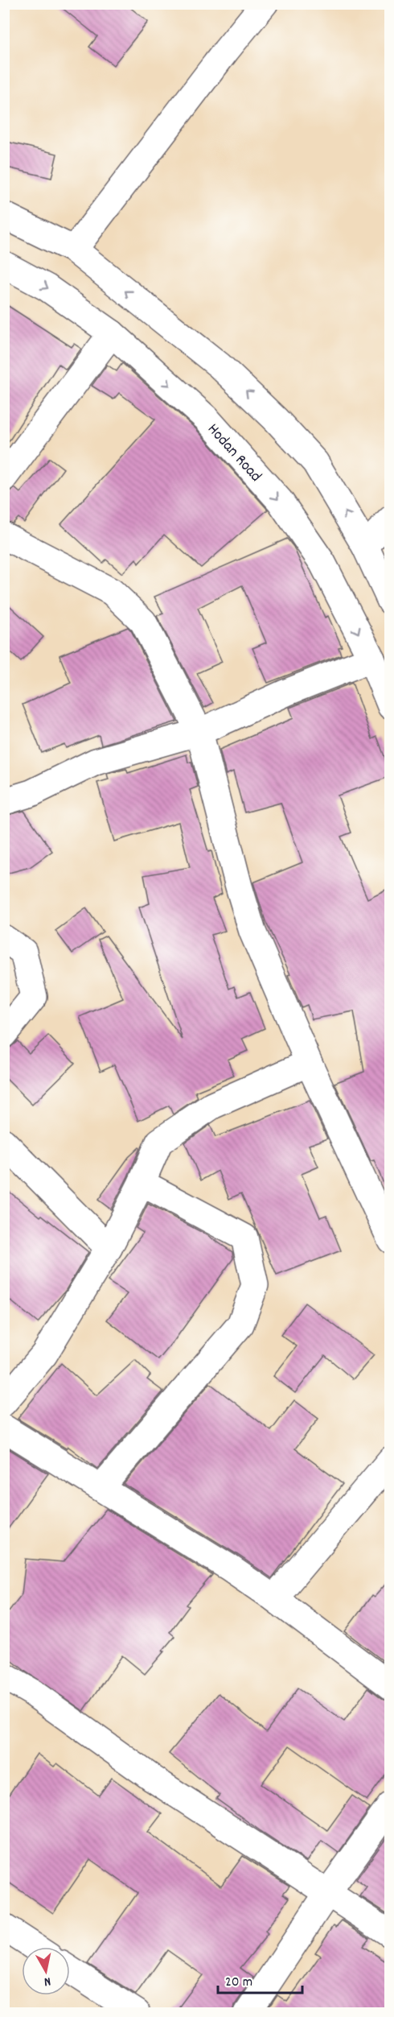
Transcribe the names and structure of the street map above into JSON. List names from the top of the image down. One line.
{"streets":{"street":["Hodan Road"]},"scale_bar":"20 m","north":"bottom"}
